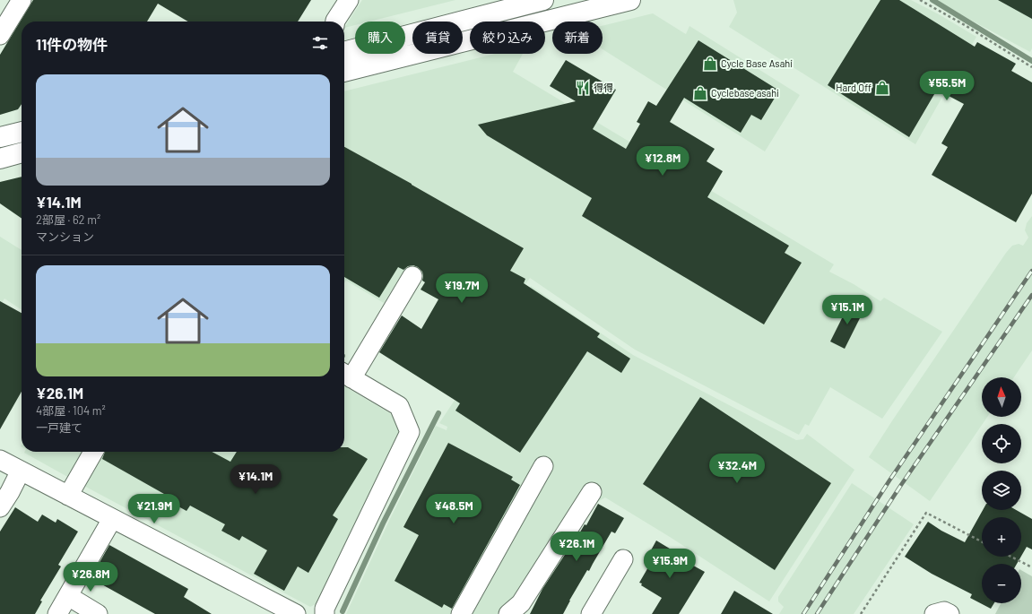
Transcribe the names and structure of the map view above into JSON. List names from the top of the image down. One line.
{"places":{"shop":["Cycle Base Asahi","Hard Off","Cyclebase asahi"],"restaurant":["得得"]},"north":"top","page":{"chip":["購入","賃貸","絞り込み","新着"],"heading":"11件の物件","list":[{"name":"¥14.1M","note":"2部屋 · 62 m² · マンション"},{"name":"¥26.1M","note":"4部屋 · 104 m² · 一戸建て"}],"price":["¥55.5M","¥12.8M","¥19.7M","¥15.1M","¥32.4M","¥14.1M","¥21.9M","¥48.5M","¥26.1M","¥15.9M","¥26.8M"],"map_buttons":["+","−"]}}
